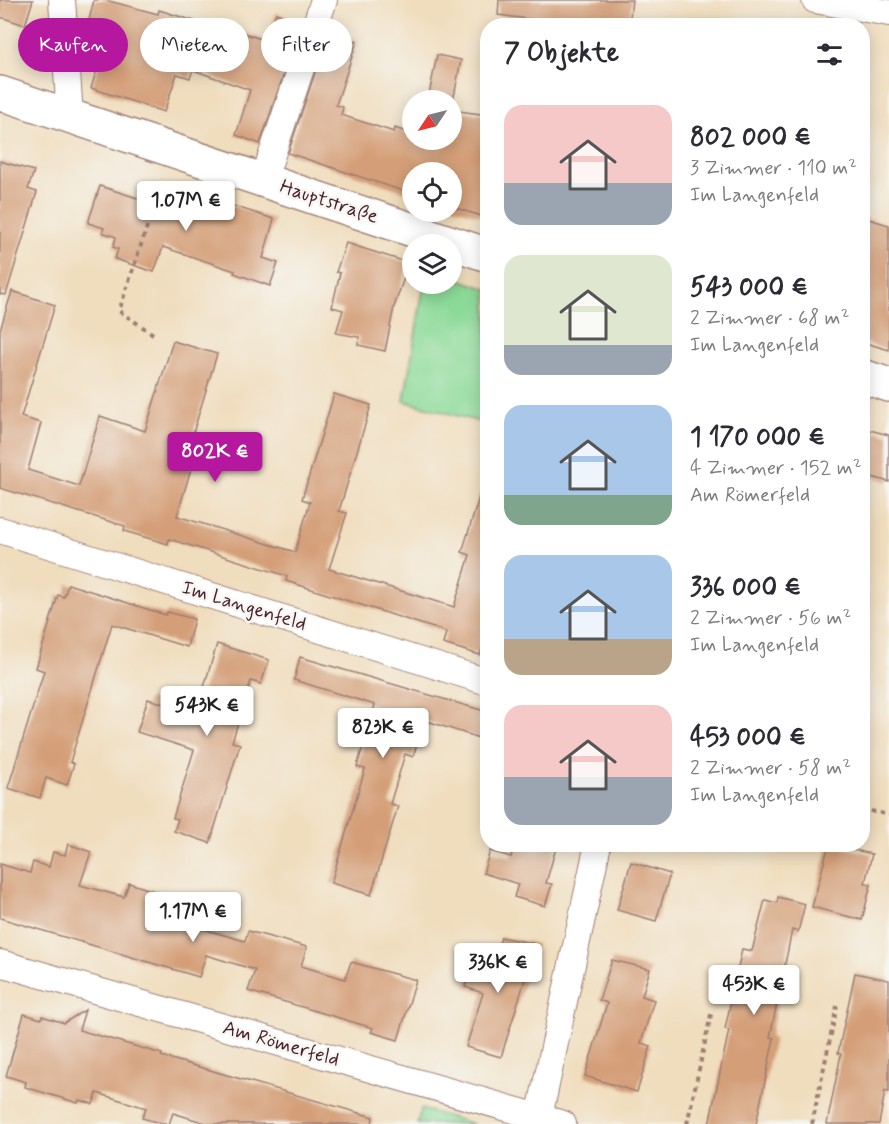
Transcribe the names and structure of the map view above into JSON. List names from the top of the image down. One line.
{"streets":{"street":["Hauptstraße","Im Langenfeld","Am Römerfeld"]},"north":"bottom left","page":{"chip":["Kaufen","Mieten","Filter"],"heading":"7 Objekte","list":[{"name":"802 000 €","note":"3 Zimmer · 110 m² · Im Langenfeld"},{"name":"543 000 €","note":"2 Zimmer · 68 m² · Im Langenfeld"},{"name":"1 170 000 €","note":"4 Zimmer · 152 m² · Am Römerfeld"},{"name":"336 000 €","note":"2 Zimmer · 56 m² · Im Langenfeld"},{"name":"453 000 €","note":"2 Zimmer · 58 m² · Im Langenfeld"}],"price":["1.07M €","802K €","543K €","823K €","1.17M €","336K €","453K €"]}}
